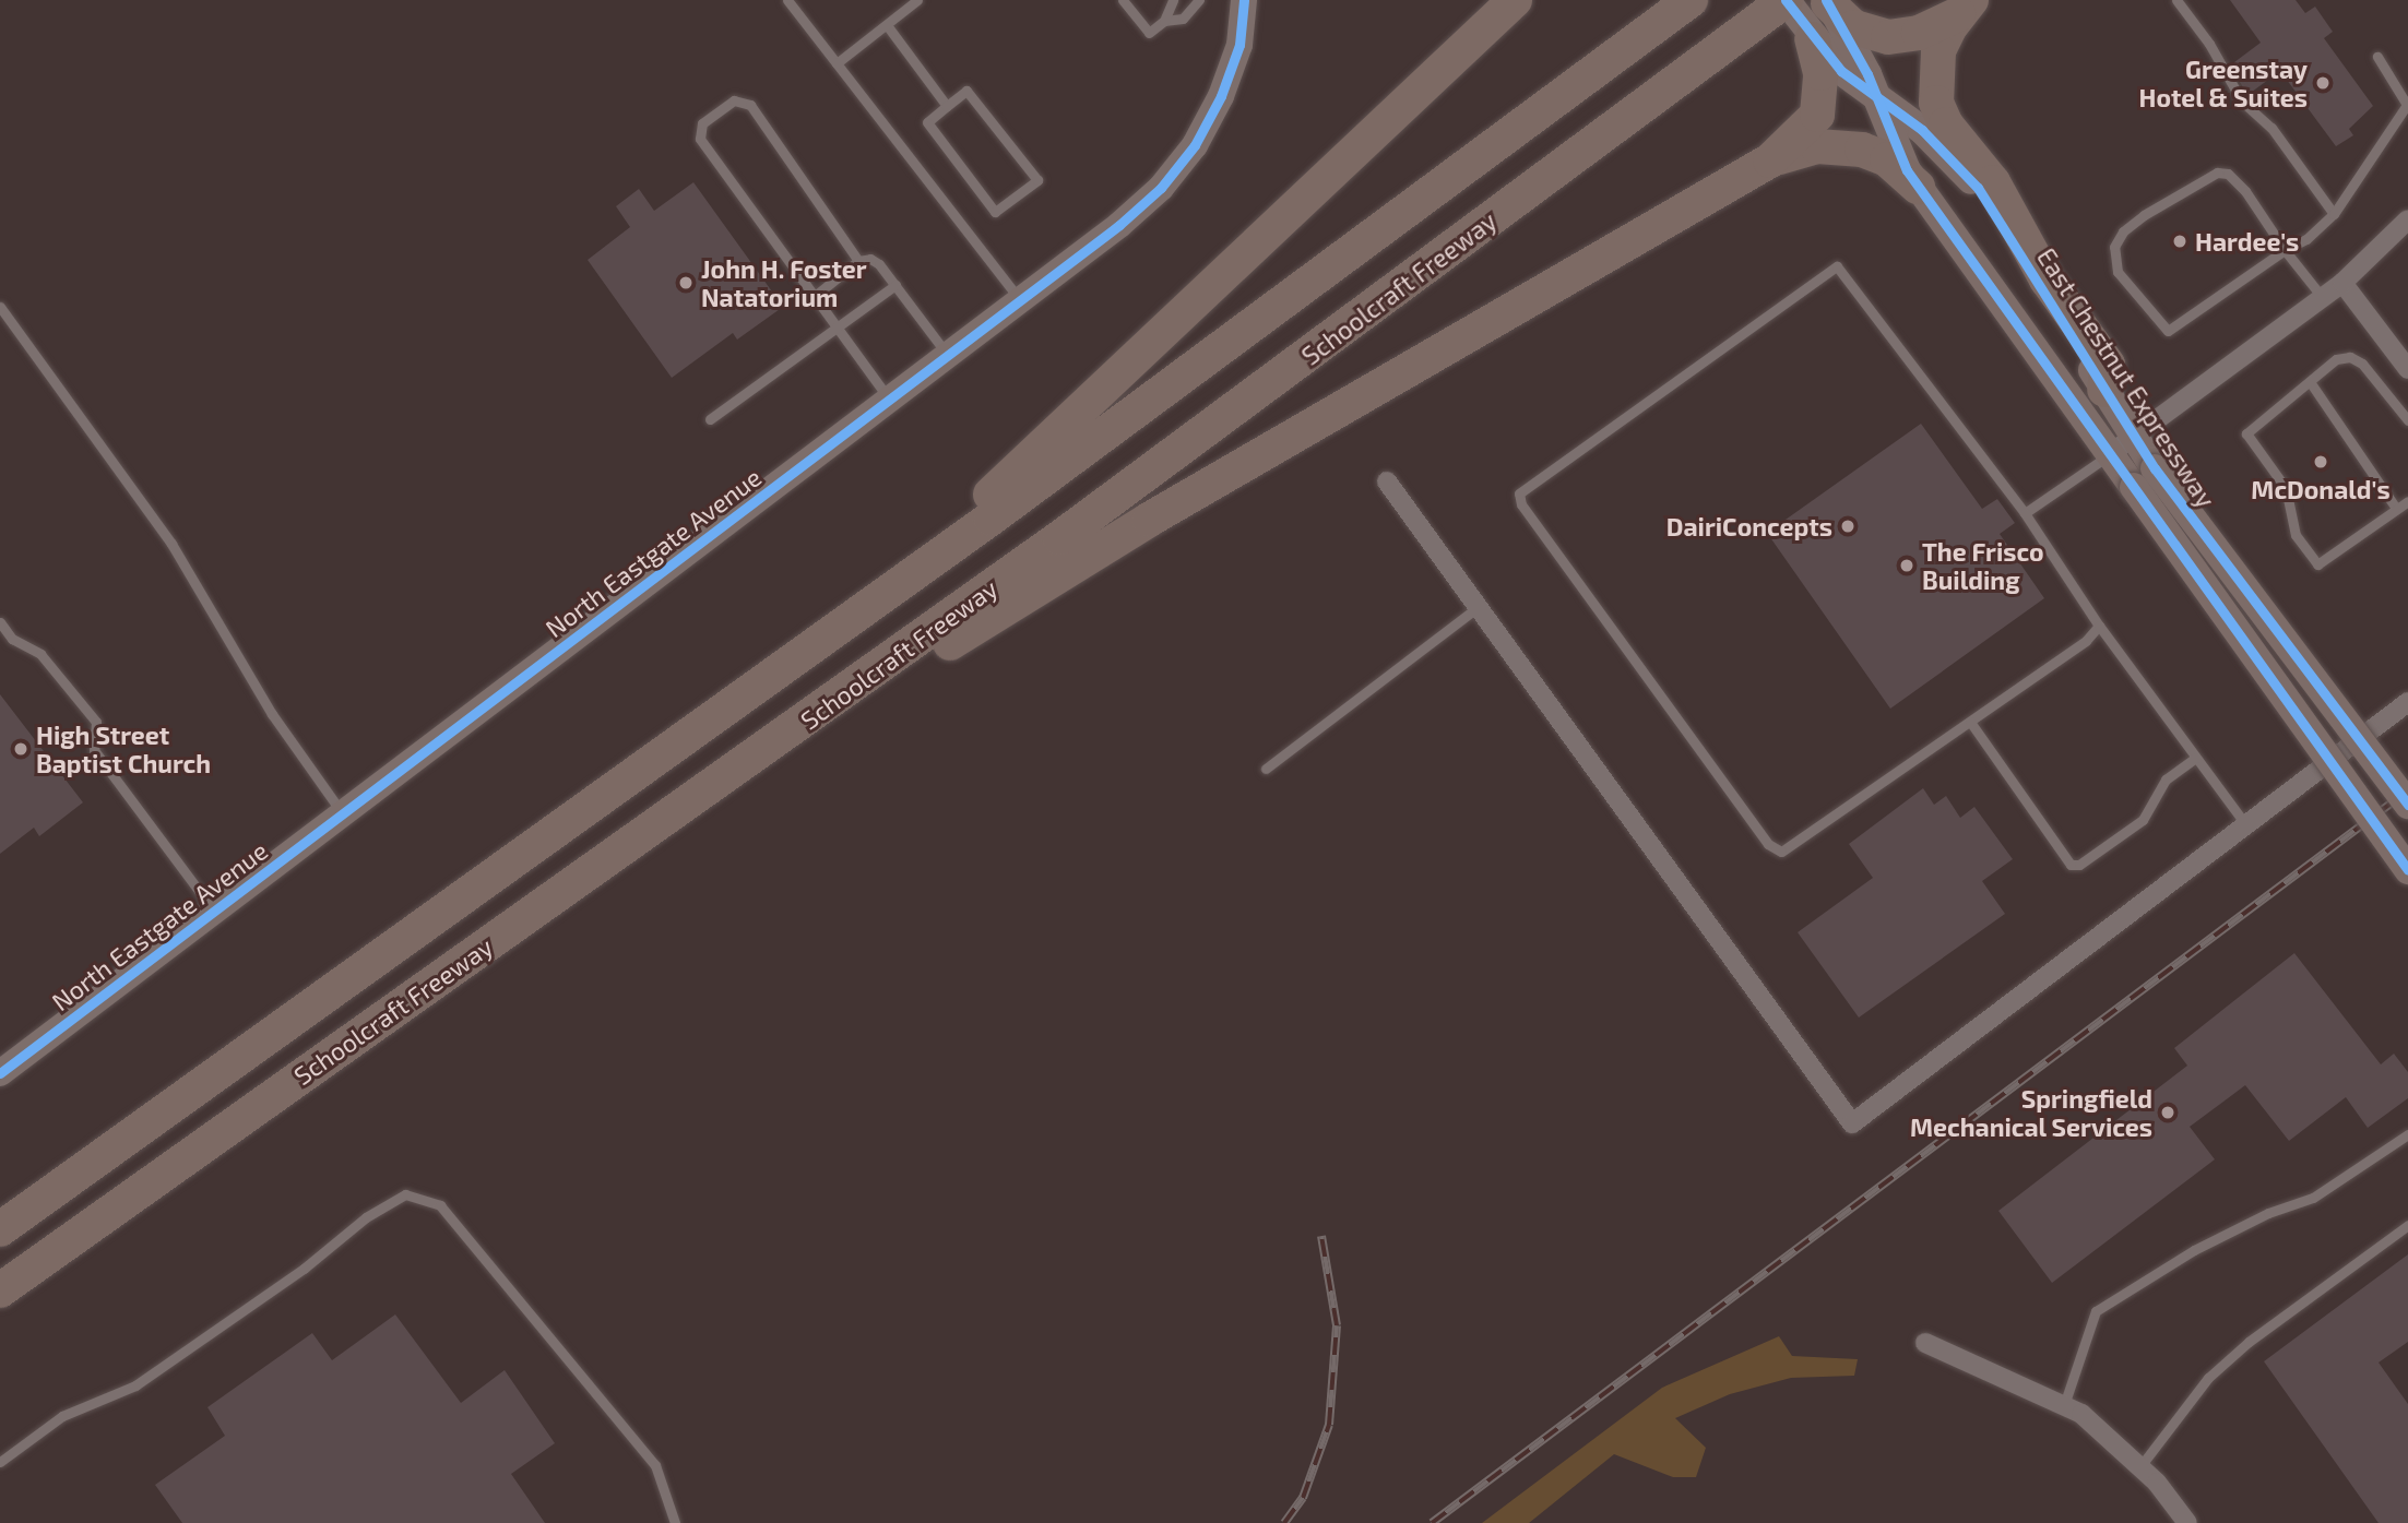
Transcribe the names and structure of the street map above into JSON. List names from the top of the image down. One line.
{"streets":{"highway":["Schoolcraft Freeway"],"main road":["East Chestnut Expressway"],"street":["North Eastgate Avenue"]},"crossings":[["Schoolcraft Freeway","East Chestnut Expressway"]],"places":["Greenstay Hotel & Suites","Hardee's","John H. Foster Natatorium","McDonald's","DairiConcepts","The Frisco Building","High Street Baptist Church","Springfield Mechanical Services"]}
